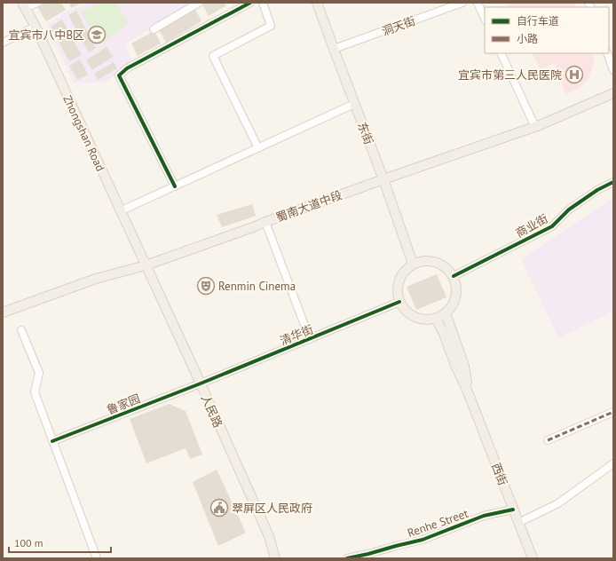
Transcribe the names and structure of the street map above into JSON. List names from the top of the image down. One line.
{"streets":{"main road":["Zhongshan Road","东街","蜀南大道中段","人民路","西街"],"street":["洞天街","商业街","清华街","鲁家园","Renhe Street"]},"crossings":[["洞天街","东街"],["Zhongshan Road","蜀南大道中段"],["Zhongshan Road","人民路"],["东街","蜀南大道中段"],["东街","商业街"],["东街","清华街"],["东街","西街"],["蜀南大道中段","人民路"],["商业街","清华街"],["商业街","西街"],["清华街","鲁家园"],["清华街","人民路"],["清华街","西街"],["鲁家园","人民路"],["西街","Renhe Street"]],"places":{"school or university":["宜宾市八中B区"],"hospital":["宜宾市第三人民医院"],"theatre":["Renmin Cinema"],"public building":["翠屏区人民政府"]},"legend":["自行车道","小路"],"scale_bar":"100 m"}
